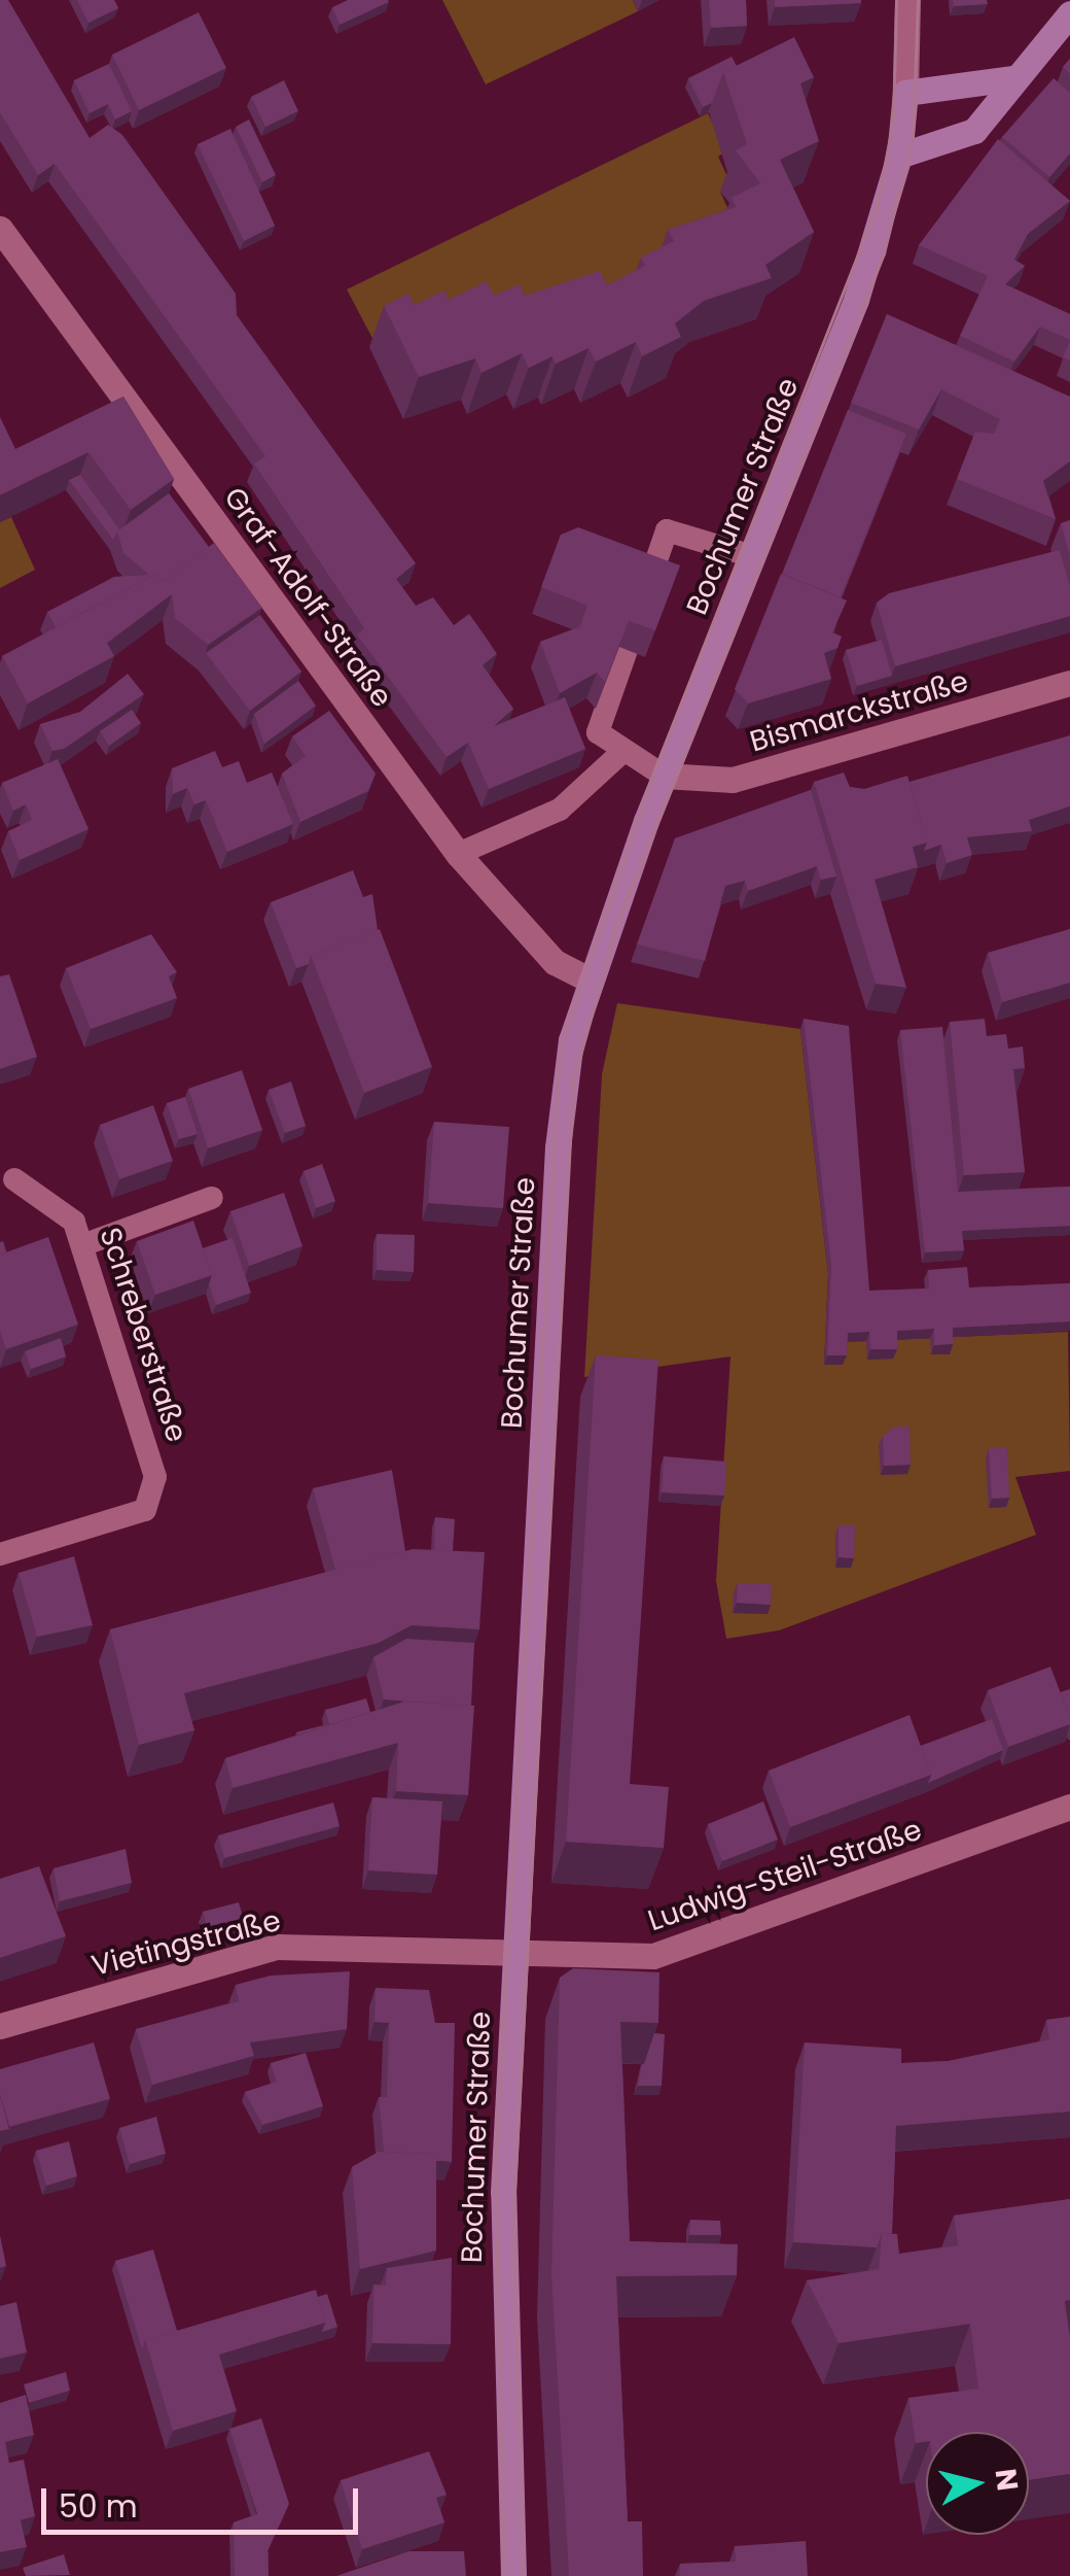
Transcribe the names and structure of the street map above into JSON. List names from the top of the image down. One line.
{"streets":{"main road":["Bochumer Straße"],"street":["Graf-Adolf-Straße","Bismarckstraße","Ludwig-Steil-Straße","Vietingstraße"],"lane":["Schreberstraße"]},"crossings":[["Bochumer Straße","Graf-Adolf-Straße"],["Bochumer Straße","Bismarckstraße"],["Bochumer Straße","Ludwig-Steil-Straße"],["Bochumer Straße","Vietingstraße"],["Ludwig-Steil-Straße","Vietingstraße"]],"scale_bar":"50 m","north":"right"}
